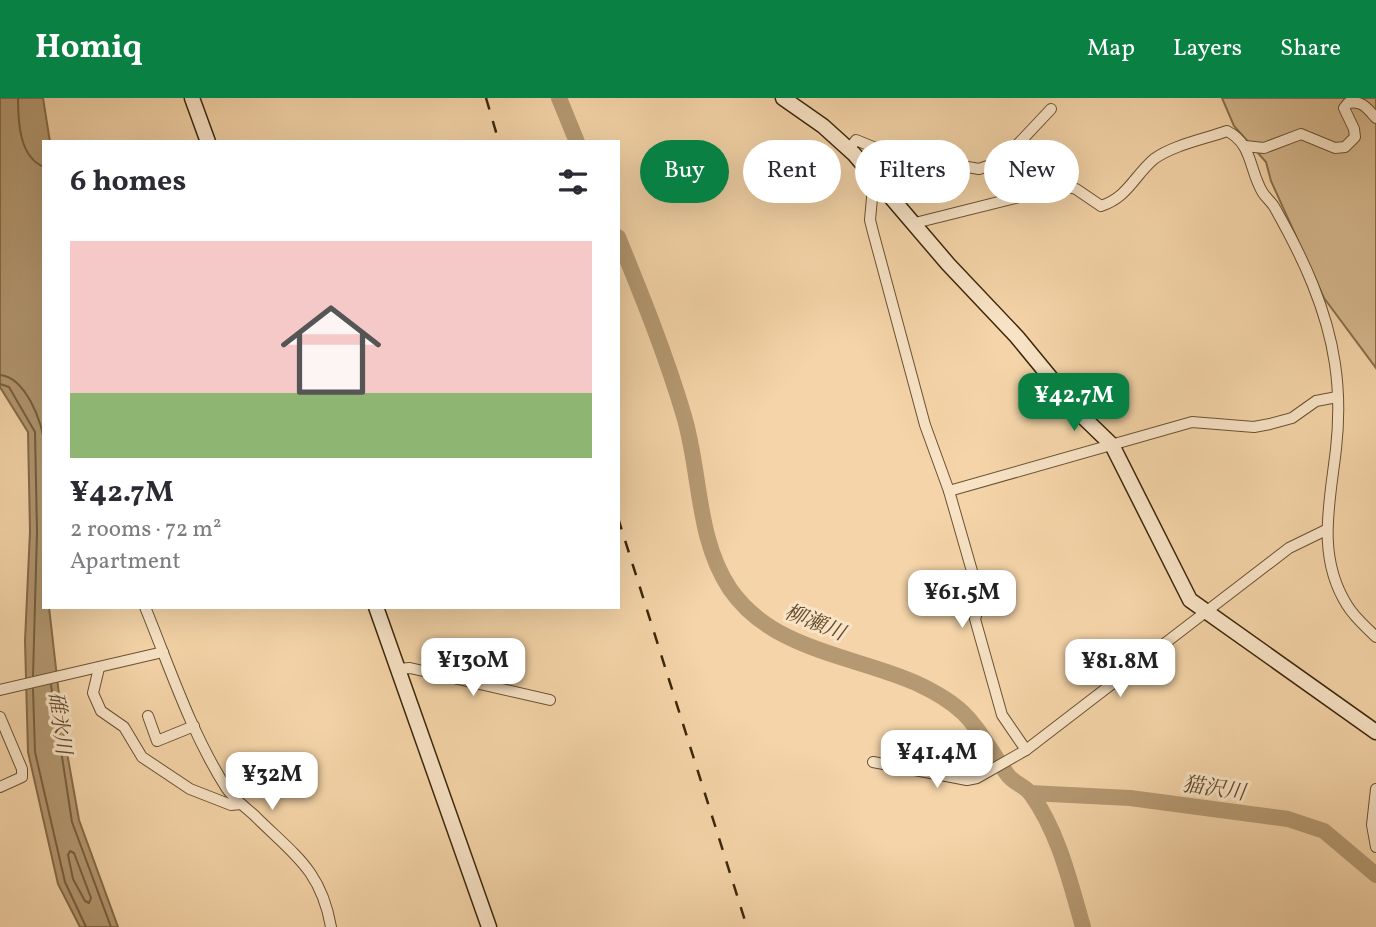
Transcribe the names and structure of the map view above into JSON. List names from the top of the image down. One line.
{"water":["柳瀬川","碓氷川","猫沢川"],"page":{"header":"Homiq","nav":["Map","Layers","Share"],"chip":["Buy","Rent","Filters","New"],"heading":"6 homes","list":[{"name":"¥42.7M","note":"2 rooms · 72 m² · Apartment"}],"price":["¥42.7M","¥61.5M","¥130M","¥81.8M","¥41.4M","¥32M"]}}
